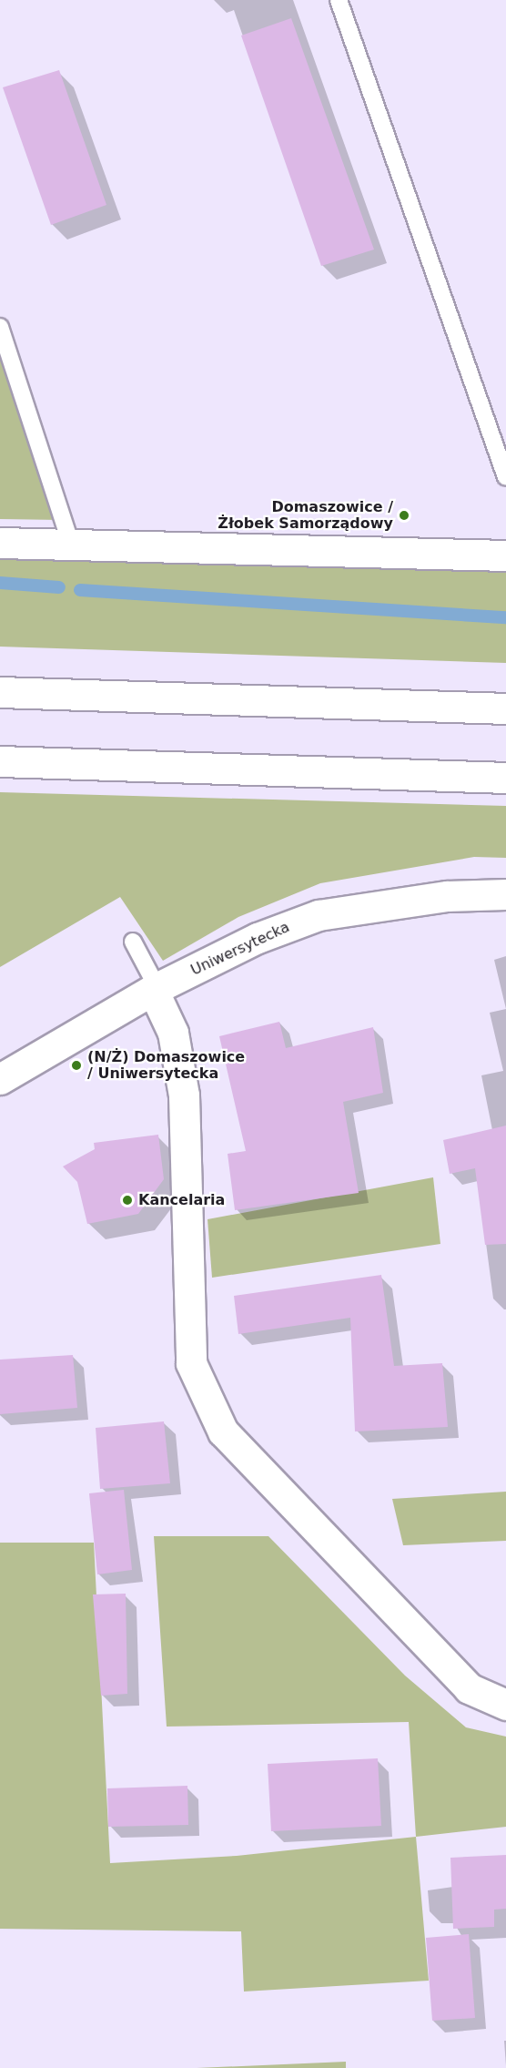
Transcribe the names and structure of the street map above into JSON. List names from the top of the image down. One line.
{"streets":{"main road":["Uniwersytecka"]},"places":["Domaszowice / Żłobek Samorządowy","(N/Ż) Domaszowice / Uniwersytecka","Kancelaria"]}
